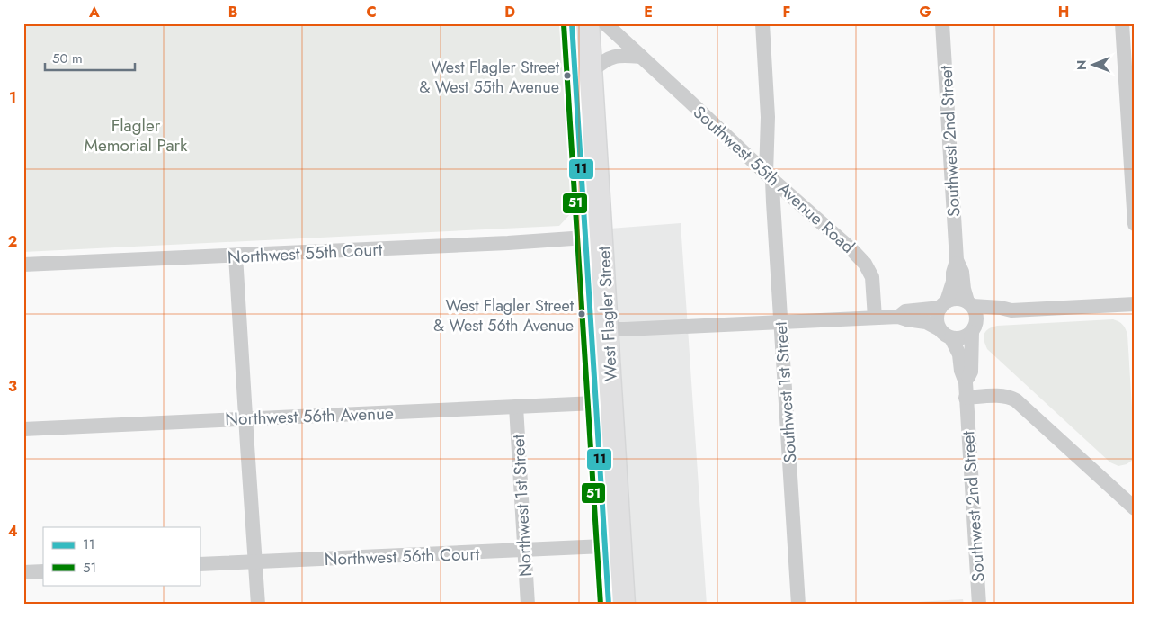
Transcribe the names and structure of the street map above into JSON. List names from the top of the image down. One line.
{"streets":{"main road":["West Flagler Street"],"street":["Southwest 2nd Street","Southwest 55th Avenue Road","Northwest 55th Court","Southwest 1st Street","Northwest 56th Avenue","Northwest 1st Street","Northwest 56th Court"]},"crossings":[["Southwest 55th Avenue Road","Southwest 1st Street"],["Northwest 55th Court","West Flagler Street"],["West Flagler Street","Northwest 56th Avenue"],["West Flagler Street","Northwest 56th Court"],["Northwest 56th Avenue","Northwest 1st Street"],["Northwest 1st Street","Northwest 56th Court"]],"parks":["Flagler Memorial Park"],"places":["West Flagler Street & West 55th Avenue","West Flagler Street & West 56th Avenue"],"lines":["transit line 11","transit line 51"],"legend":["11","51"],"scale_bar":"50 m","north":"left","grid":{"columns":["A","B","C","D","E","F","G","H"],"rows":["1","2","3","4"]}}
